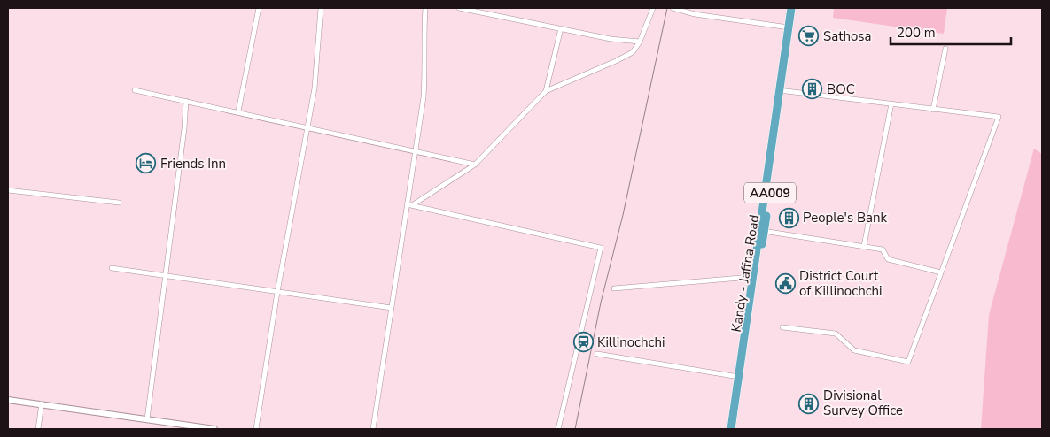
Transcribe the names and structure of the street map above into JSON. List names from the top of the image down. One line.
{"streets":{"highway":["AA009","Kandy - Jaffna Road"]},"places":{"supermarket":["Sathosa"],"building":["BOC","People's Bank","Divisional Survey Office"],"hotel":["Friends Inn"],"public building":["District Court of Killinochchi"],"station":["Killinochchi"]},"scale_bar":"200 m"}
